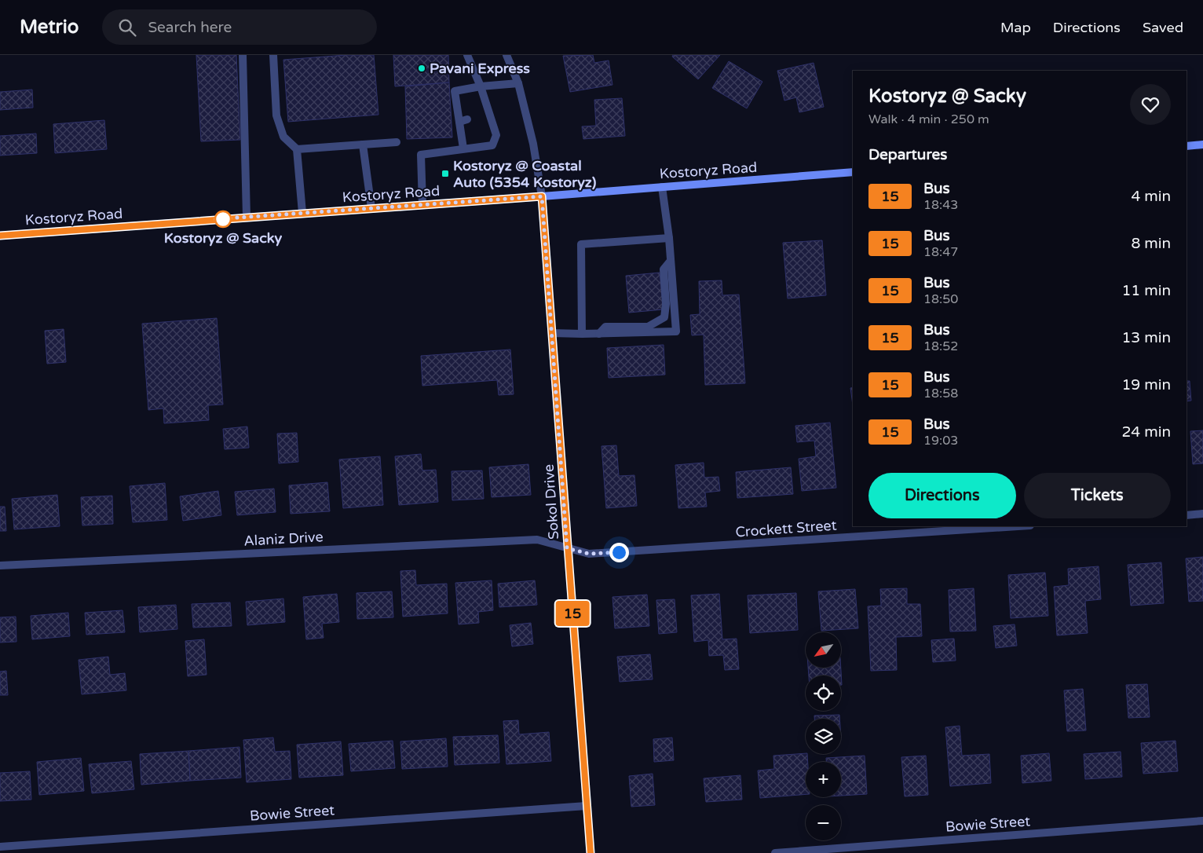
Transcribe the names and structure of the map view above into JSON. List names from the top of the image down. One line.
{"streets":{"main road":["Kostoryz Road"],"street":["Sokol Drive","Crockett Street","Alaniz Drive","Bowie Street"]},"crossings":[["Kostoryz Road","Sokol Drive"],["Sokol Drive","Crockett Street"],["Sokol Drive","Alaniz Drive"],["Sokol Drive","Bowie Street"],["Crockett Street","Alaniz Drive"]],"places":{"other":["Pavani Express","Kostoryz @ Sacky"],"transit":["Kostoryz @ Coastal Auto (5354 Kostoryz)"]},"lines":["bus line 15"],"north":"bottom left","page":{"header":"Metrio","search":"Search here","nav":["Map","Directions","Saved"],"on_map":"15","heading":[["Kostoryz @ Sacky","Walk · 4 min · 250 m"],"Departures"],"list":[{"mark":"15","name":"Bus","note":"18:43","value":"4 min"},{"mark":"15","name":"Bus","note":"18:47","value":"8 min"},{"mark":"15","name":"Bus","note":"18:50","value":"11 min"},{"mark":"15","name":"Bus","note":"18:52","value":"13 min"},{"mark":"15","name":"Bus","note":"18:58","value":"19 min"},{"mark":"15","name":"Bus","note":"19:03","value":"24 min"}],"buttons":["Directions","Tickets"],"map_buttons":["+","−"]}}
